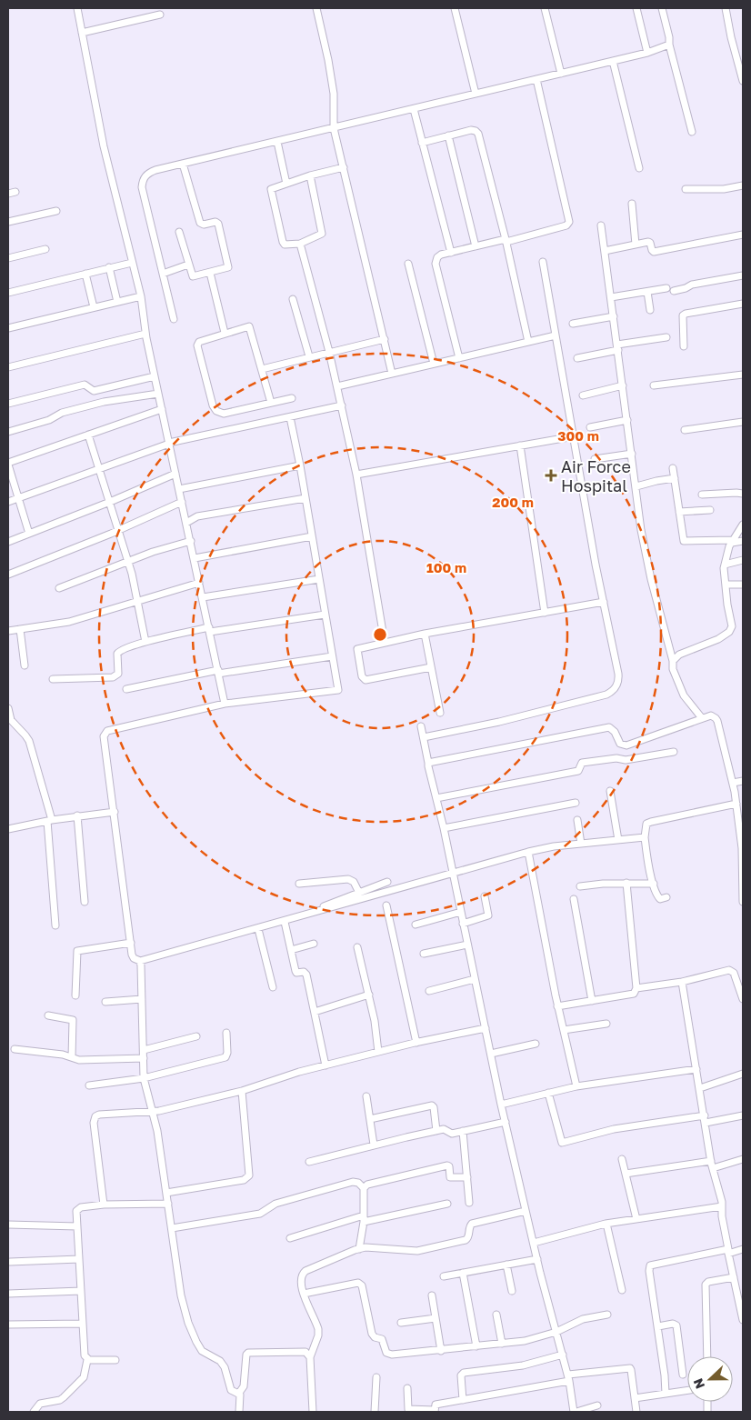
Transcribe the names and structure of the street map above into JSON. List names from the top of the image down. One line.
{"places":{"health":["Air Force Hospital"]},"north":"left","rings":["300 m","200 m","100 m"]}
